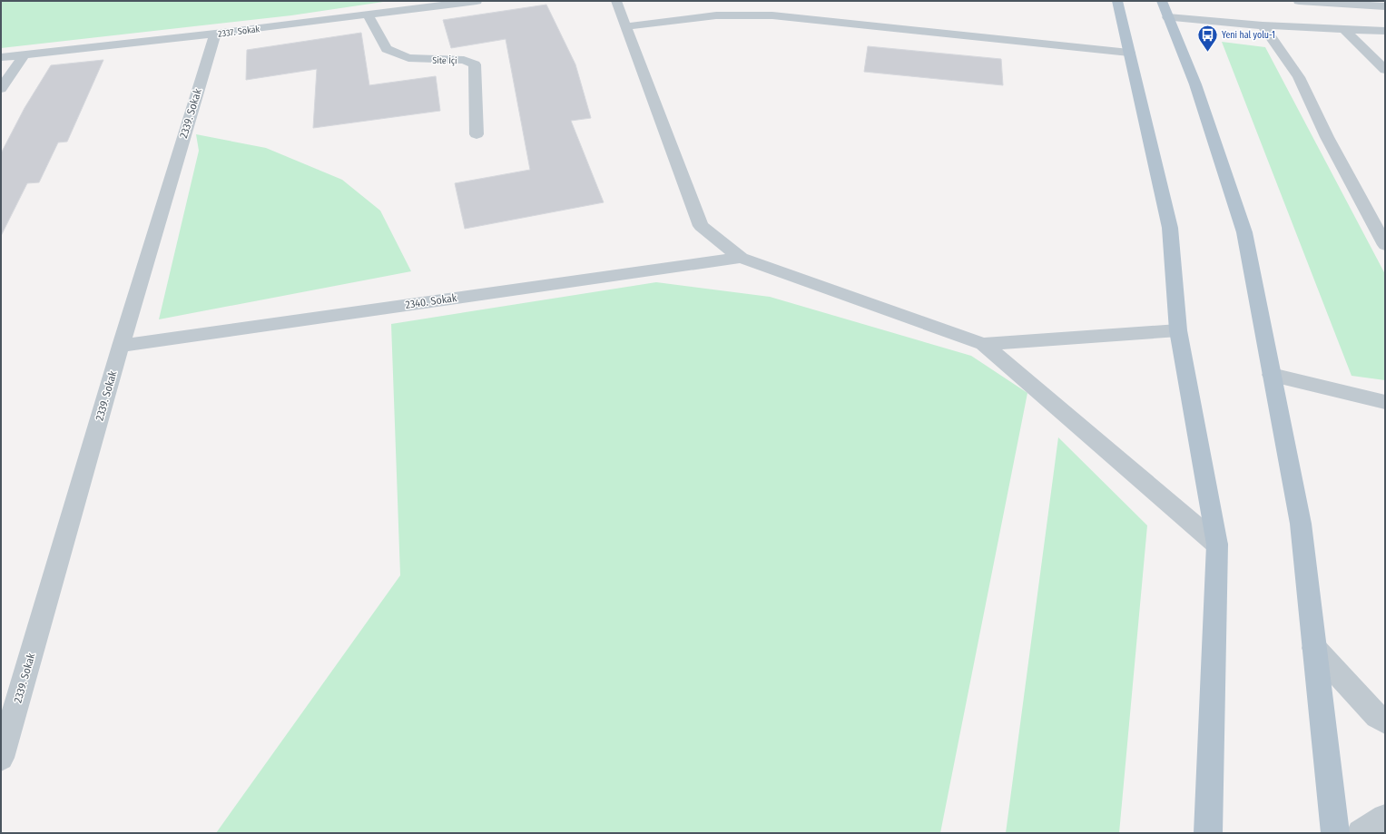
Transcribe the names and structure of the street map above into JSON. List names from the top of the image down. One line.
{"streets":{"street":["2337. Sokak","Site İçi","2339. Sokak","2340. Sokak"]},"crossings":[["2337. Sokak","Site İçi"],["2337. Sokak","2339. Sokak"],["2339. Sokak","2340. Sokak"]],"places":{"bus stop":["Yeni hal yolu-1"]}}
